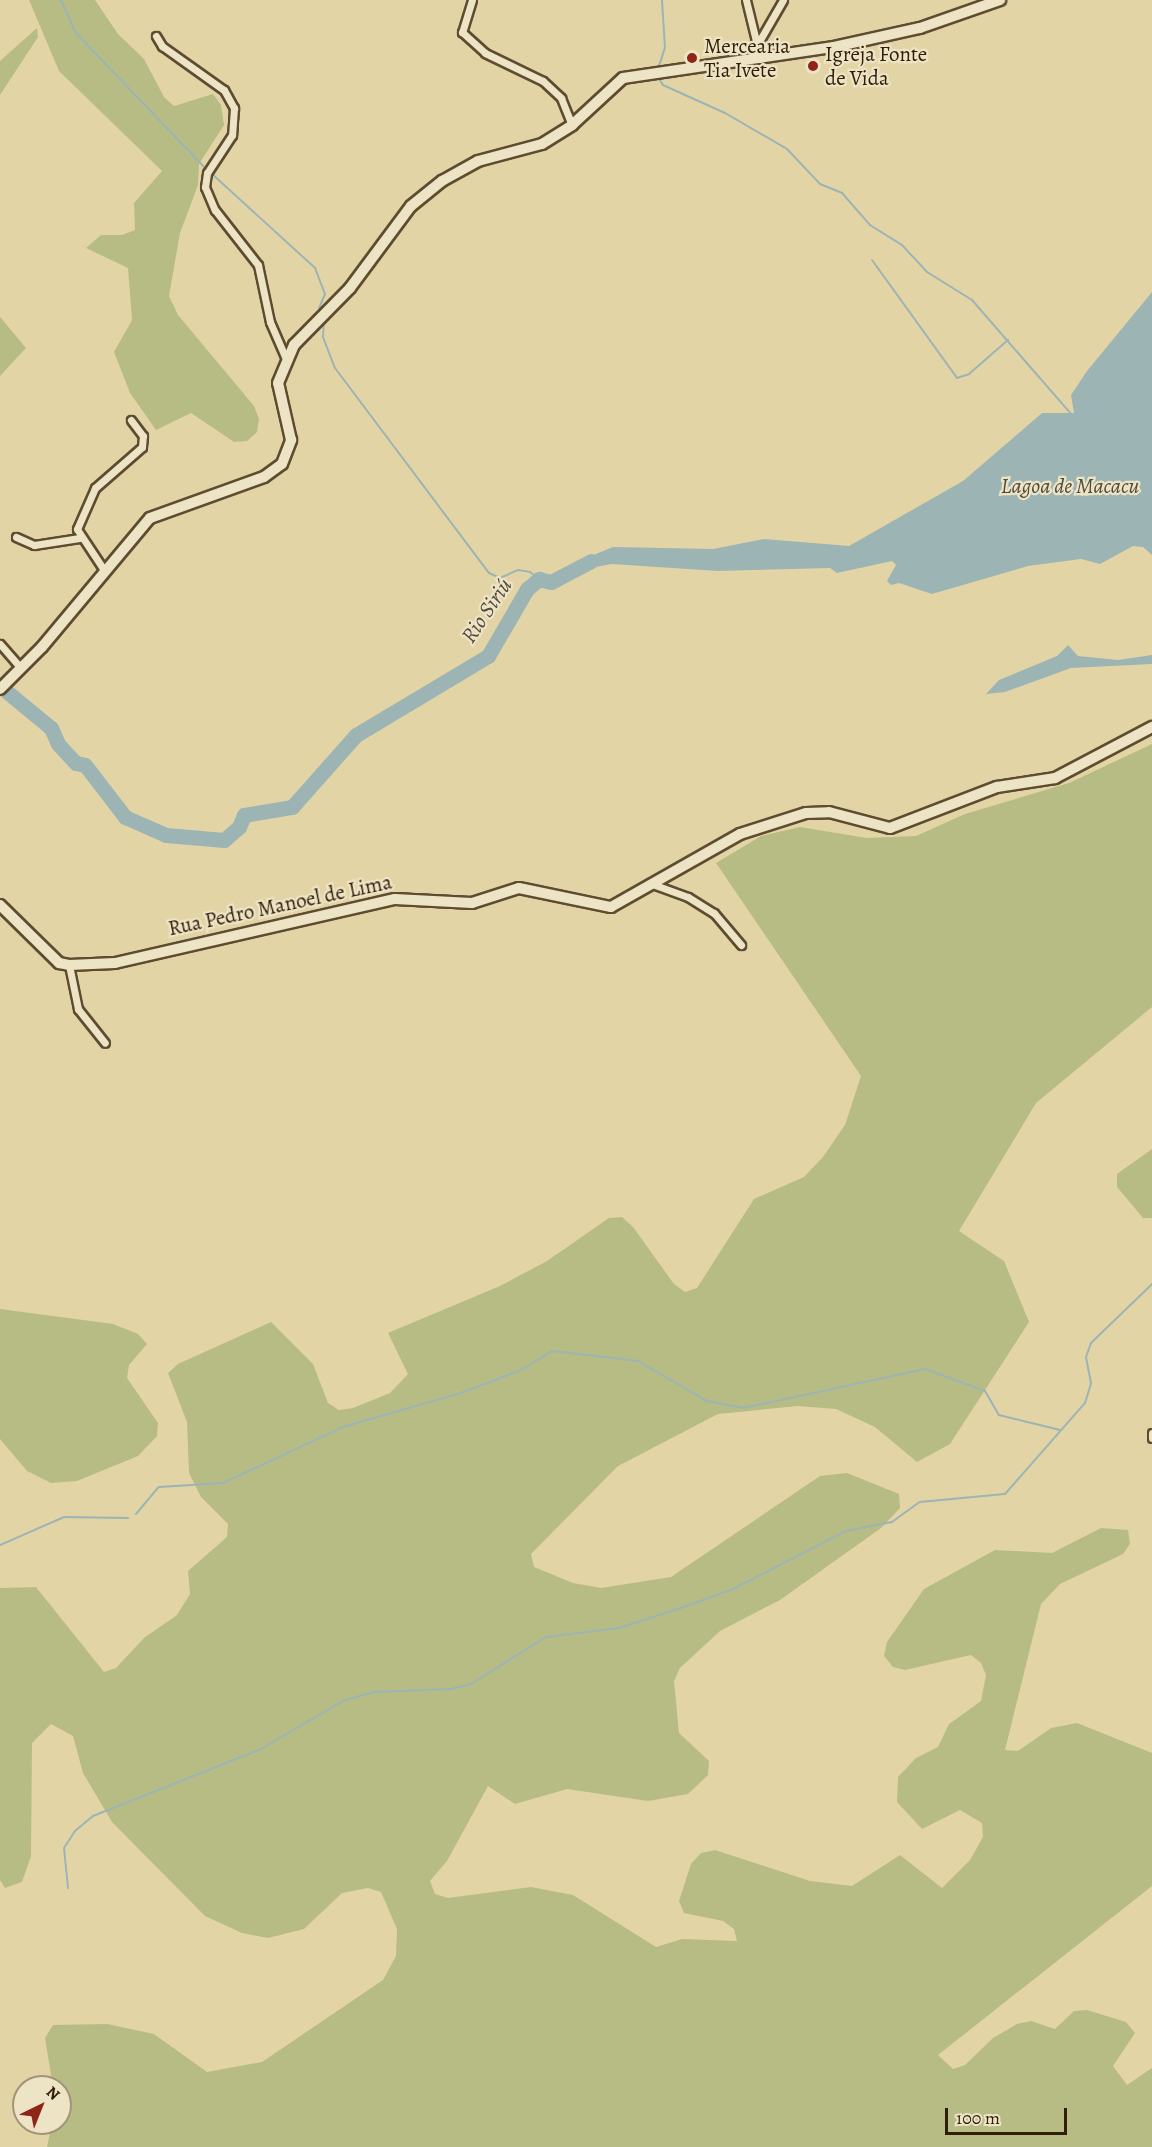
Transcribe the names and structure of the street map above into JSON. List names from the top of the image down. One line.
{"streets":{"street":["Rua Pedro Manoel de Lima"]},"water":["Lagoa de Macacu","Rio Siriú"],"places":["Mercearia Tia Ivete","Igreja Fonte de Vida"],"scale_bar":"100 m","north":"top right"}
